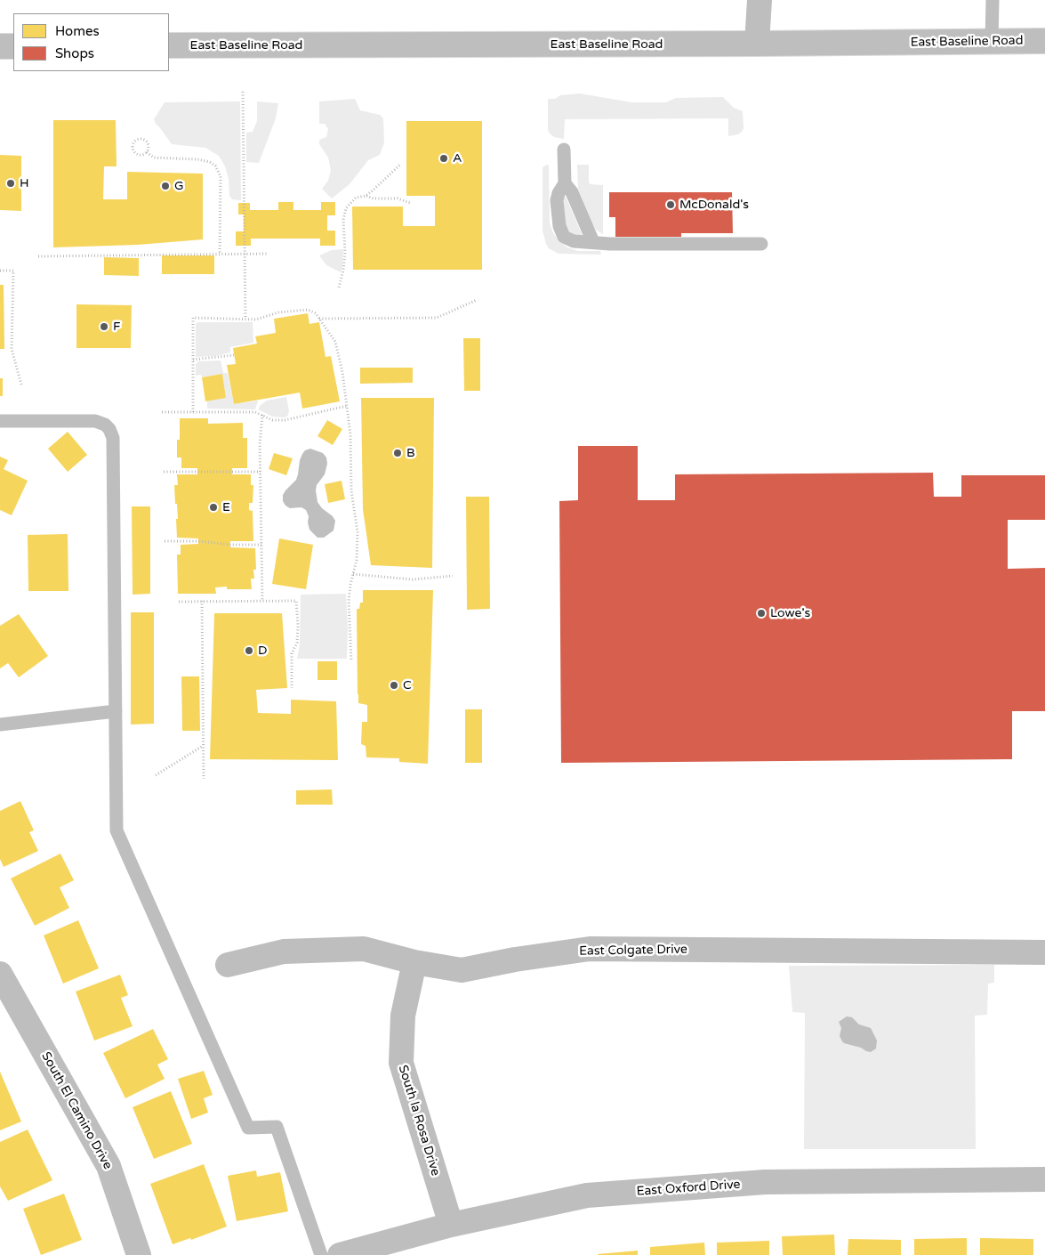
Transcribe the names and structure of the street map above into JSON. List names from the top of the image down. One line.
{"streets":{"street":["East Baseline Road","East Colgate Drive","South El Camino Drive","South la Rosa Drive","East Oxford Drive"]},"crossings":[["East Colgate Drive","South la Rosa Drive"],["South la Rosa Drive","East Oxford Drive"]],"places":["A","H","G","McDonald's","F","B","E","Lowe's","D","C"],"legend":["Homes","Shops"]}
